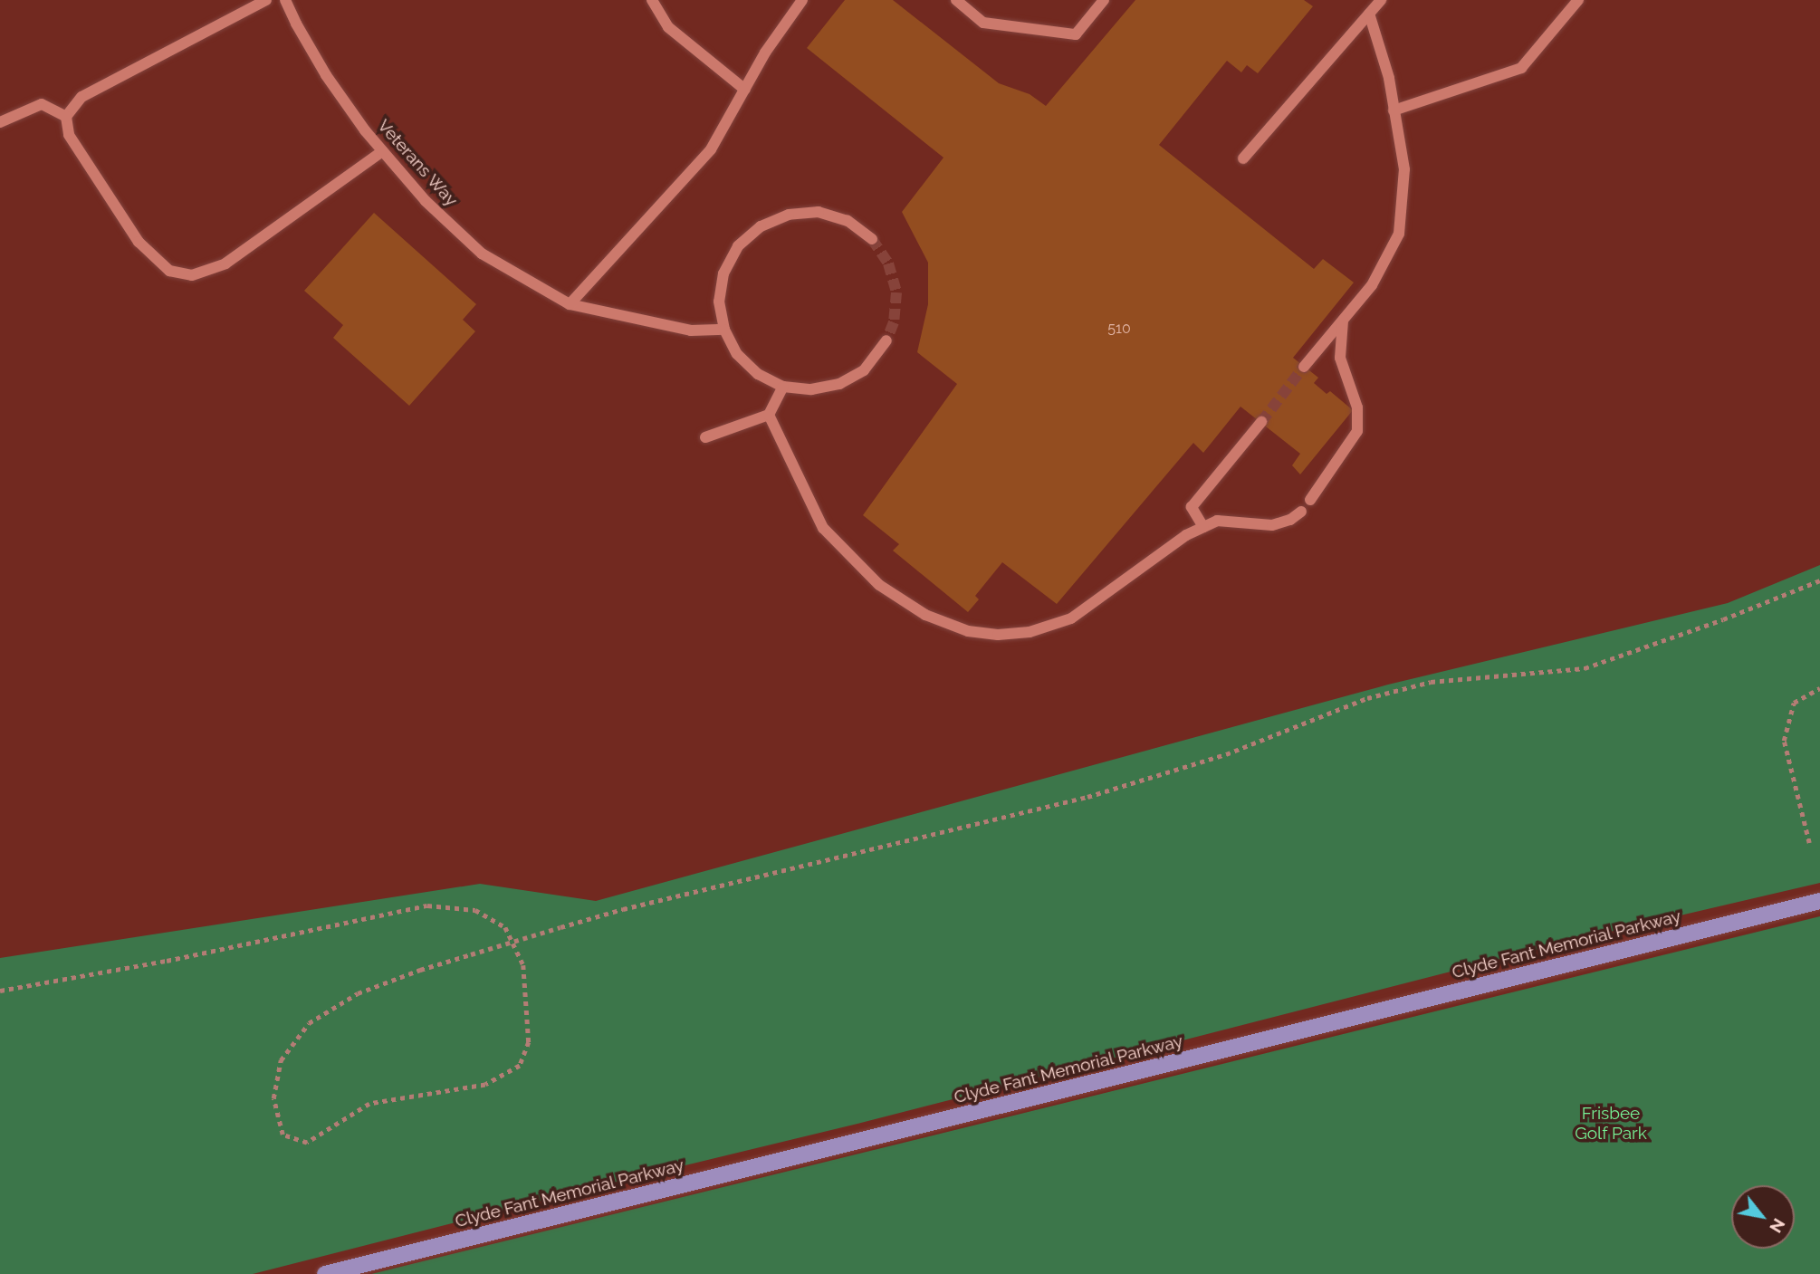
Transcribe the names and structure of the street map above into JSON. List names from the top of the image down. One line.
{"streets":{"main road":["Clyde Fant Memorial Parkway"],"street":["Veterans Way"]},"parks":["Frisbee Golf Park"],"house_numbers":["510"],"north":"bottom right"}
